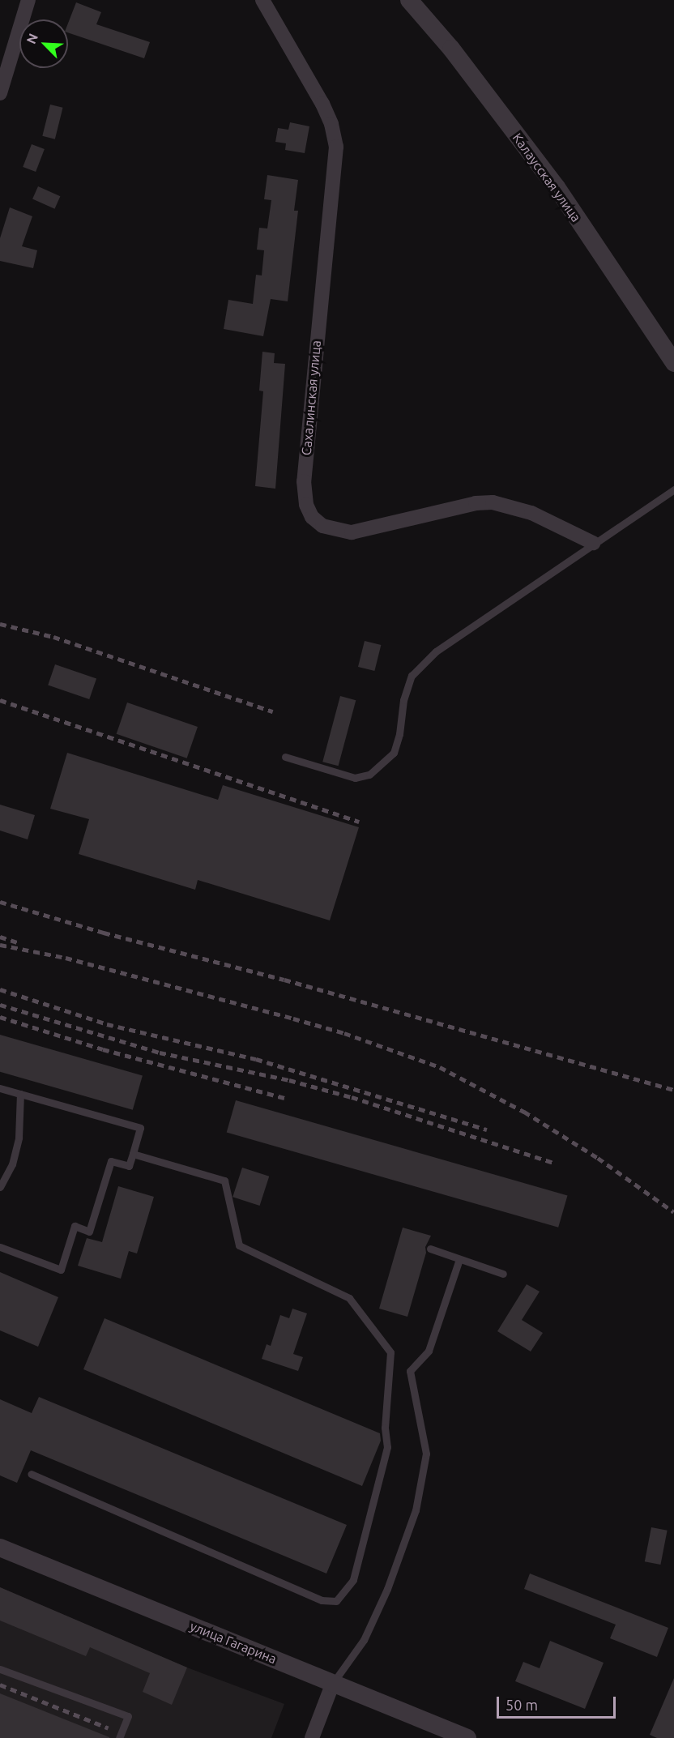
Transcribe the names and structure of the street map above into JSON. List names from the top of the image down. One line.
{"streets":{"street":["Калаусская улица","Сахалинская улица","улица Гагарина"]},"scale_bar":"50 m","north":"top left"}
